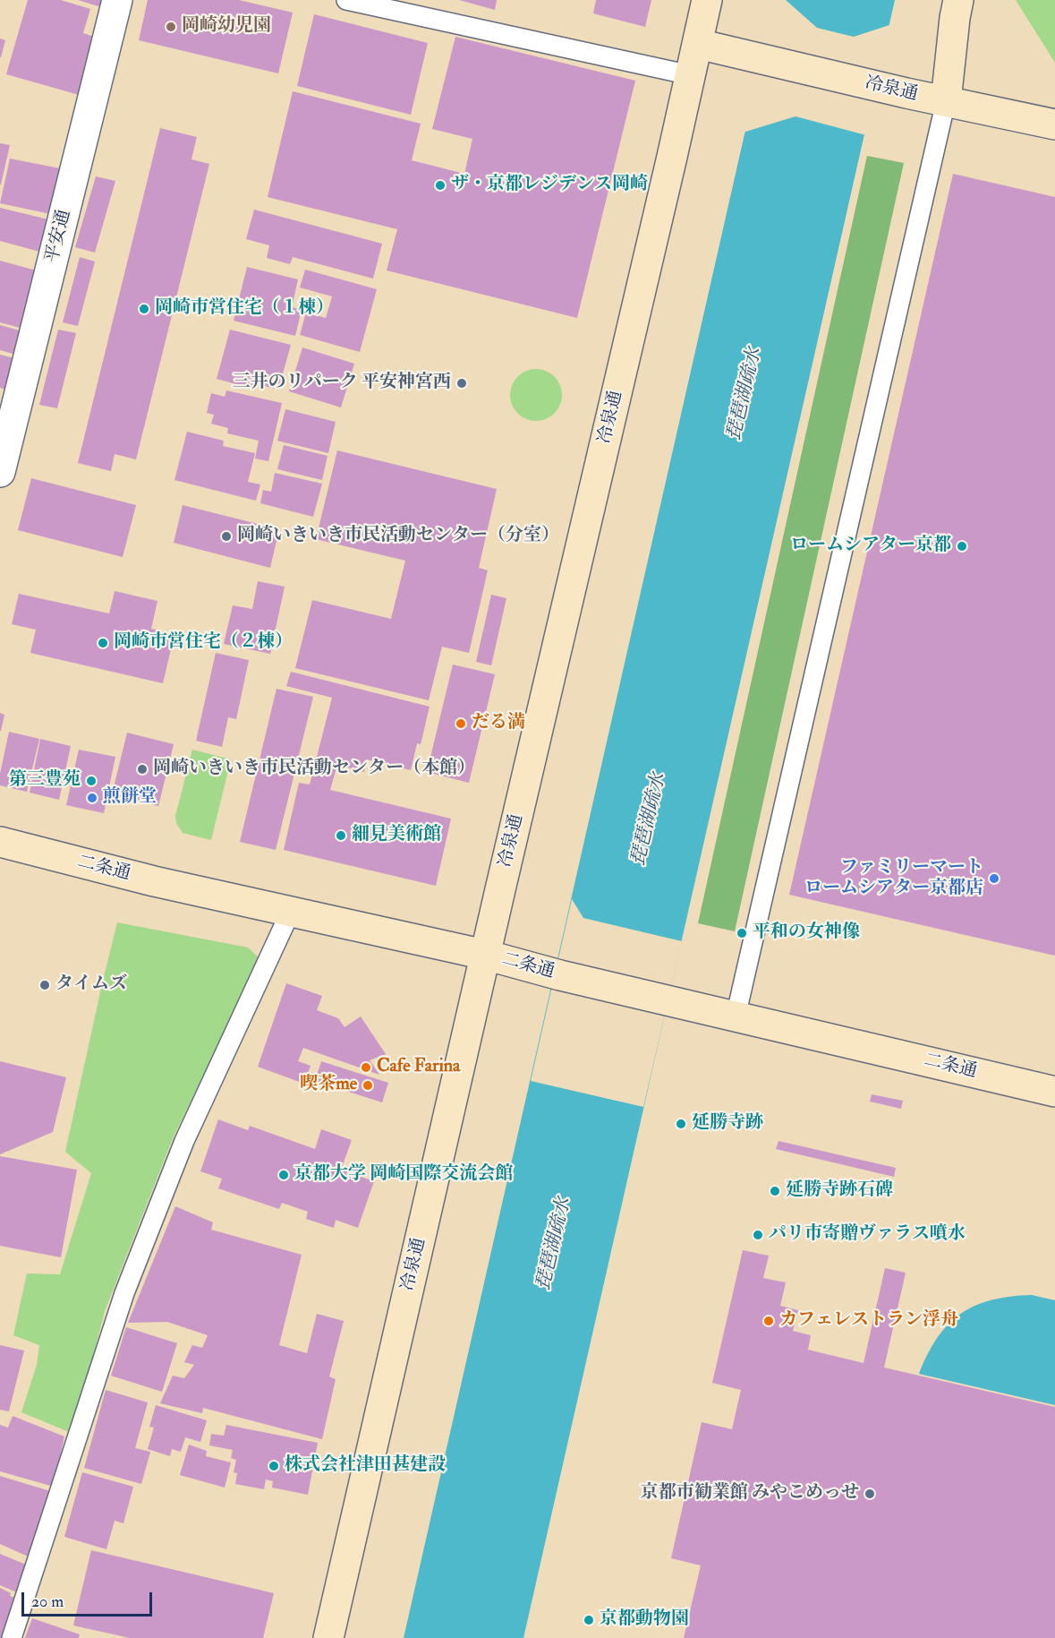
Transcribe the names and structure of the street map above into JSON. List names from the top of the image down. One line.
{"streets":{"street":["冷泉通","平安通","二条通"]},"crossings":[["冷泉通","二条通"]],"water":["琵琶湖疏水"],"places":["岡崎幼児園","ザ・京都レジデンス岡崎","岡崎市営住宅（１棟）","三井のリパーク 平安神宮西","岡崎いきいき市民活動センター（分室）","ロームシアター京都","岡崎市営住宅（２棟）","だる満","岡崎いきいき市民活動センター（本館）","第三豊苑","煎餅堂","細見美術館","ファミリーマート ロームシアター京都店","平和の女神像","タイムズ","Cafe Farina","喫茶me","延勝寺跡","京都大学 岡崎国際交流会館","延勝寺跡石碑","パリ市寄贈ヴァラス噴水","カフェレストラン浮舟","株式会社津田甚建設","京都市勧業館 みやこめっせ","京都動物園"],"scale_bar":"20 m"}
